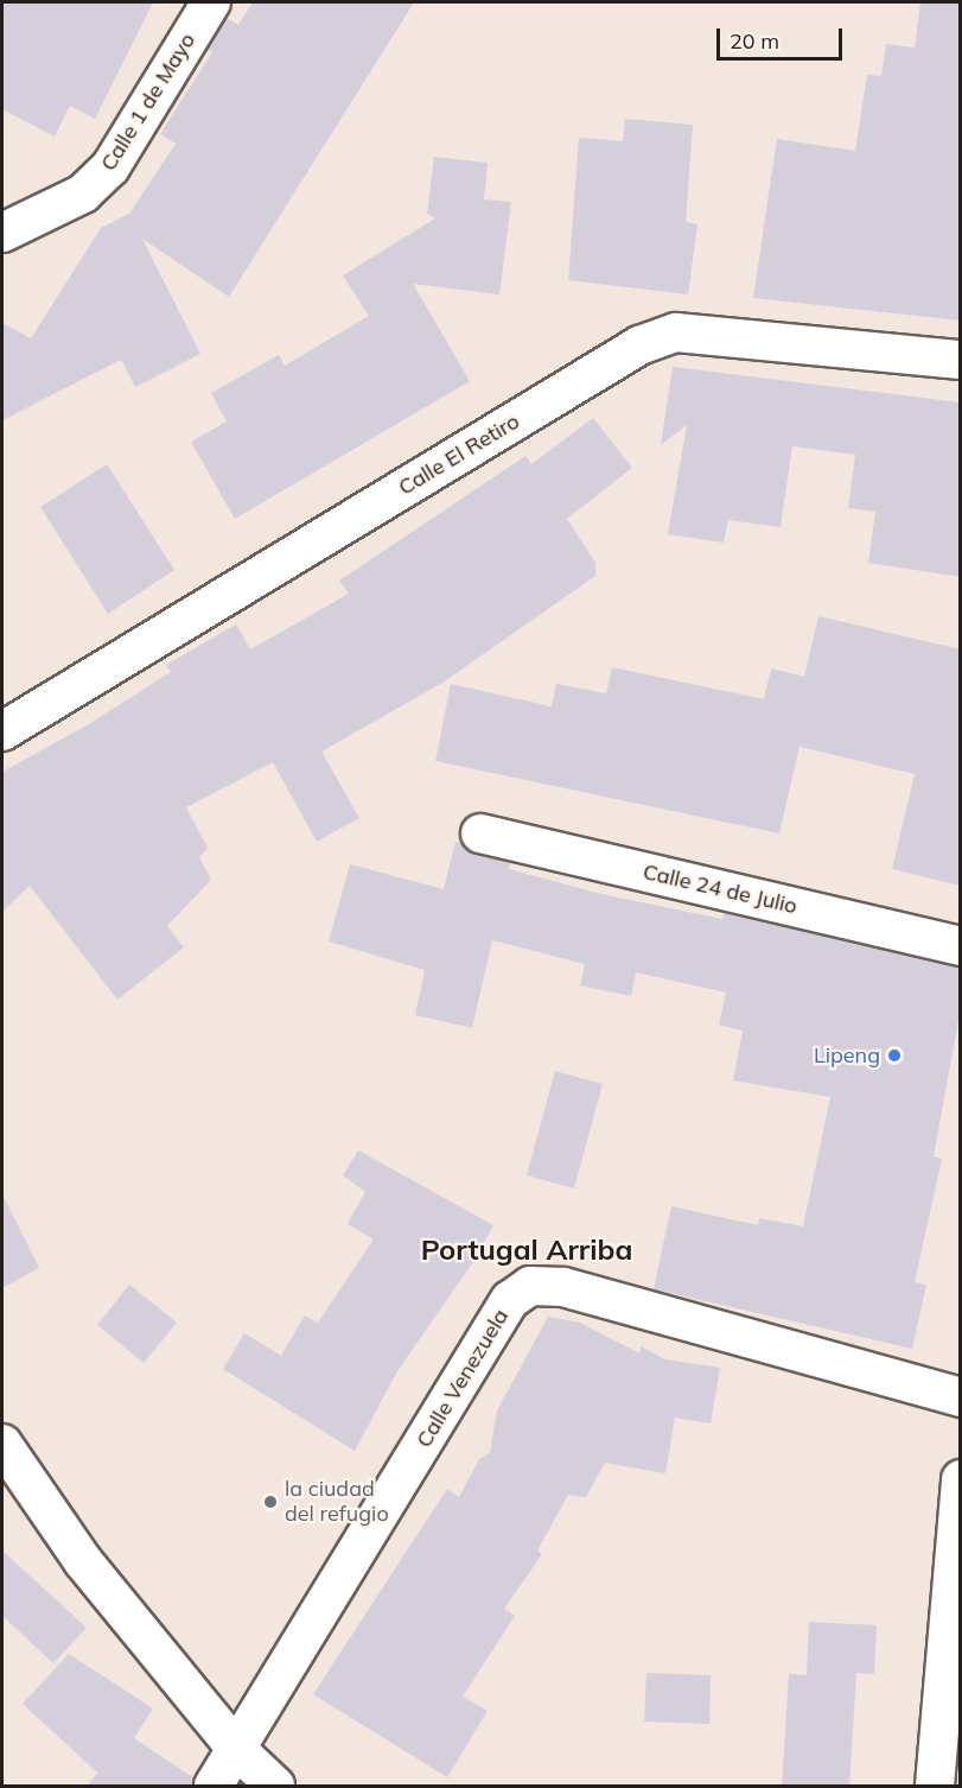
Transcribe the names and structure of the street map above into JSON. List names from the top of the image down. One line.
{"streets":{"street":["Calle 1 de Mayo","Calle El Retiro","Calle 24 de Julio","Calle Venezuela"]},"districts":["Portugal Arriba"],"places":["Lipeng","la ciudad del refugio"],"scale_bar":"20 m"}
